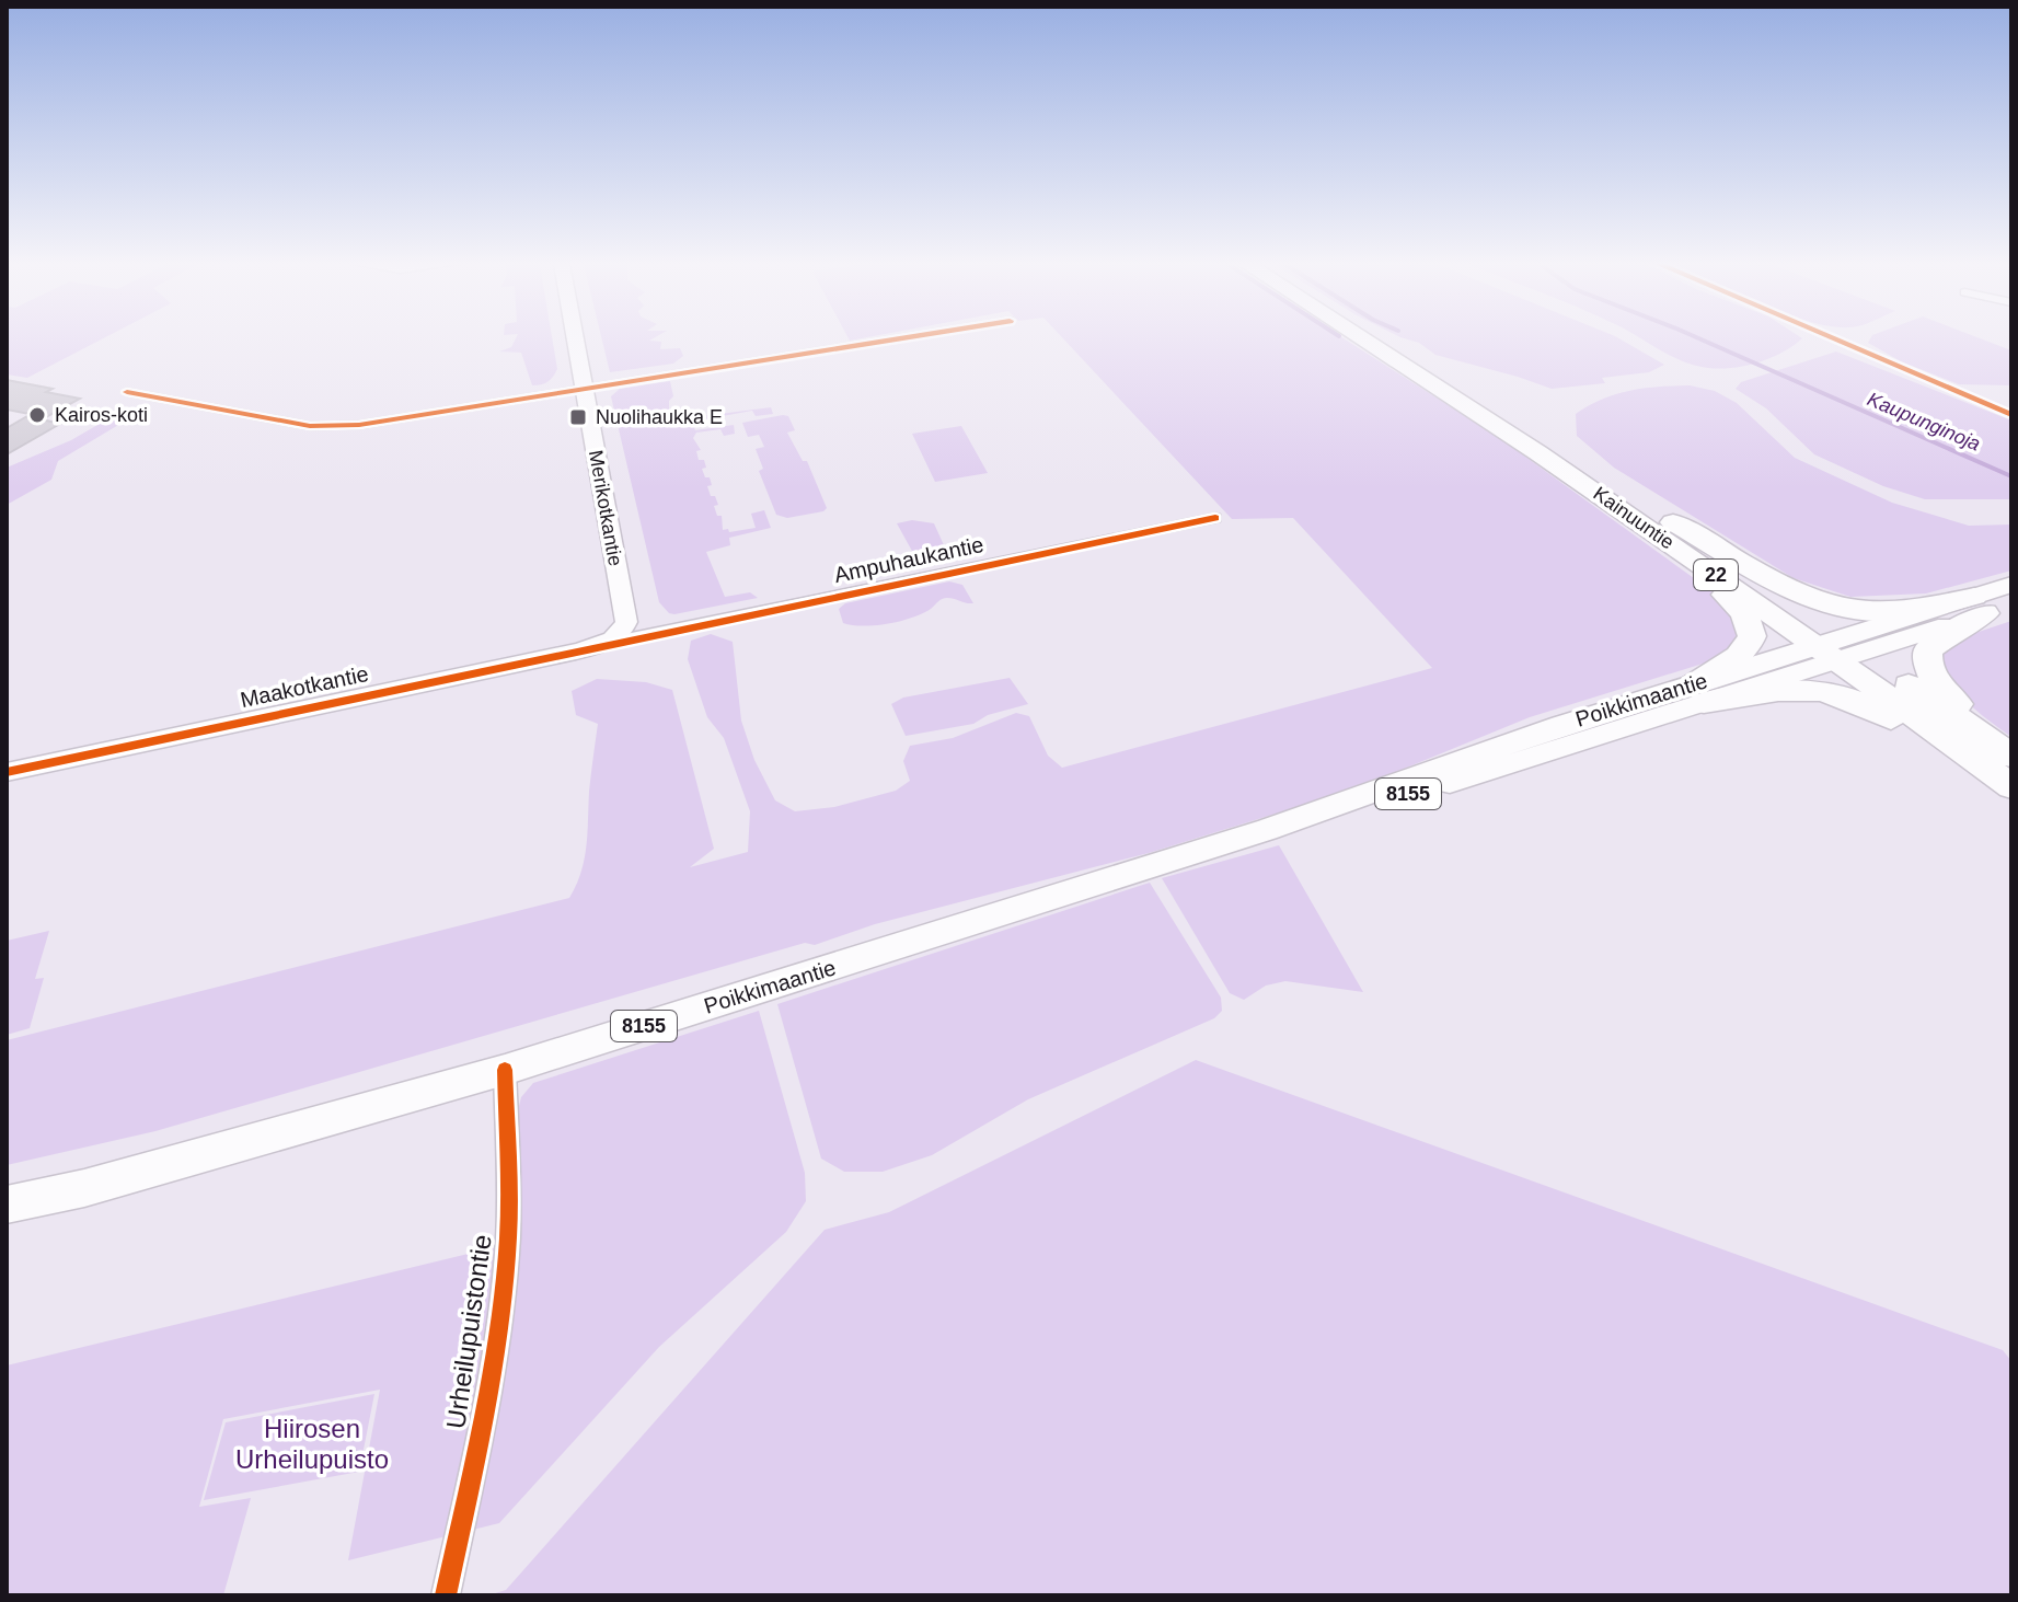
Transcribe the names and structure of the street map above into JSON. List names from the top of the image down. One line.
{"streets":{"highway":["Kainuuntie","22"],"main road":["Poikkimaantie","8155"],"street":["Merikotkantie","Ampuhaukantie","Maakotkantie","Urheilupuistontie"]},"crossings":[["Merikotkantie","Ampuhaukantie"],["Merikotkantie","Maakotkantie"],["Kainuuntie","Poikkimaantie"],["Ampuhaukantie","Maakotkantie"],["Poikkimaantie","Urheilupuistontie"]],"water":["Kaupunginoja"],"parks":["Hiirosen Urheilupuisto"],"places":{"other":["Kairos-koti"],"transit":["Nuolihaukka E"]}}
